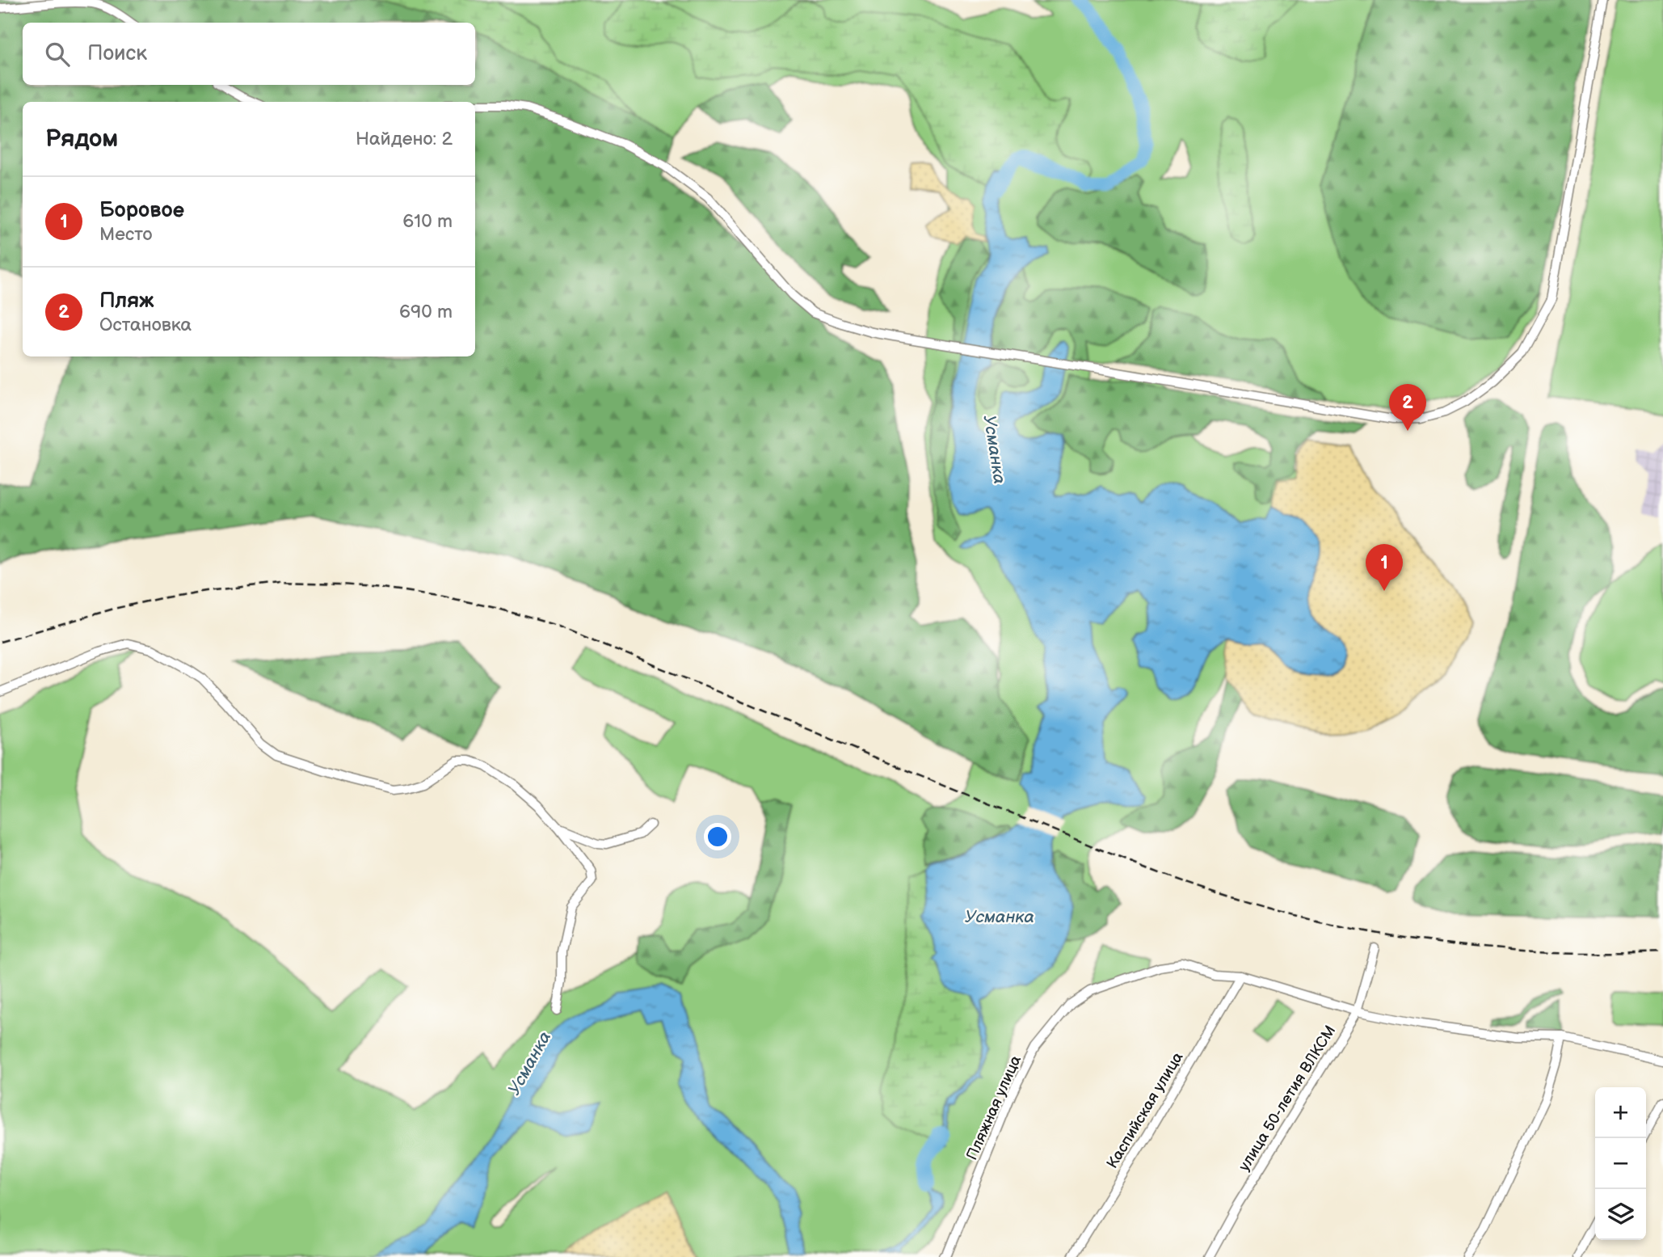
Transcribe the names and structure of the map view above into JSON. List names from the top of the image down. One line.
{"streets":{"street":["улица 50-летия ВЛКСМ","Пляжная улица","Каспийская улица"]},"crossings":[["улица 50-летия ВЛКСМ","Пляжная улица"],["Пляжная улица","Каспийская улица"]],"water":["Усманка"],"page":{"search":"Поиск","heading":["Рядом","Найдено: 2"],"list":[{"mark":"1","name":"Боровое","note":"Место","value":"610 m"},{"mark":"2","name":"Пляж","note":"Остановка","value":"690 m"}],"pins":["2","1"],"map_buttons":["+","−"]}}
